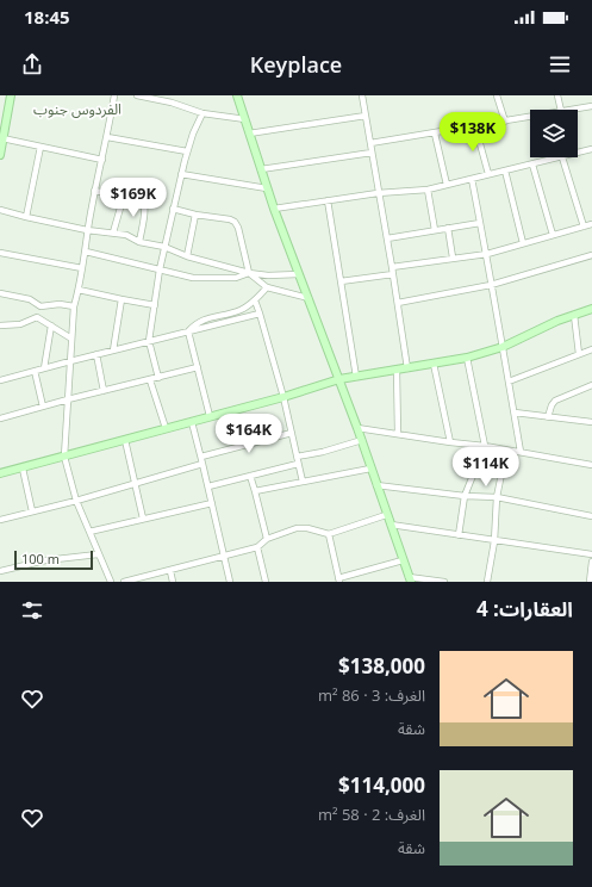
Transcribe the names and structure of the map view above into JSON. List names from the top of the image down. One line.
{"districts":["الفردوس جنوب"],"scale_bar":"100 m","page":{"status":"18:45","header":"Keyplace","price":["$138K","$169K","$164K","$114K"],"scale":"100 m","heading":"العقارات: 4","list":[{"name":"$138,000","note":"الغرف: 3 · 86 m² · شقة"},{"name":"$114,000","note":"الغرف: 2 · 58 m² · شقة"}]}}
